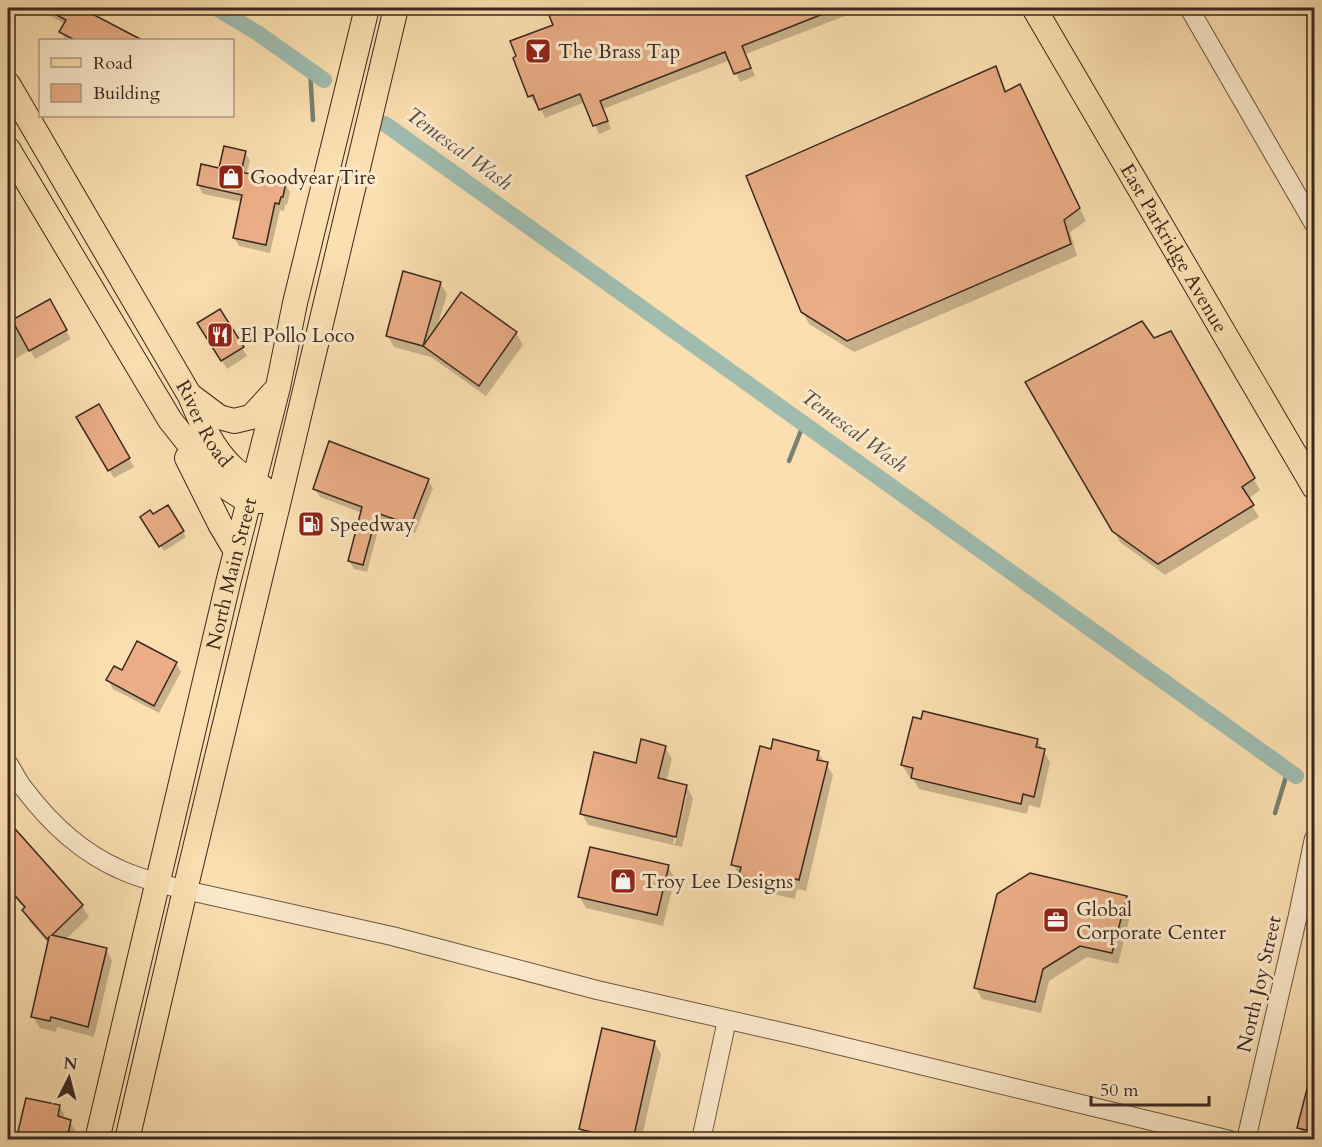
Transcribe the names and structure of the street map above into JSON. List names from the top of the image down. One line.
{"streets":{"main road":["East Parkridge Avenue","River Road","North Main Street"],"street":["North Joy Street"]},"crossings":[["River Road","North Main Street"]],"water":["Temescal Wash"],"places":{"bar":["The Brass Tap"],"shop":["Goodyear Tire","Troy Lee Designs"],"restaurant":["El Pollo Loco"],"fuel station":["Speedway"],"office":["Global Corporate Center"]},"legend":["Road","Building"],"scale_bar":"50 m","north":"top"}
